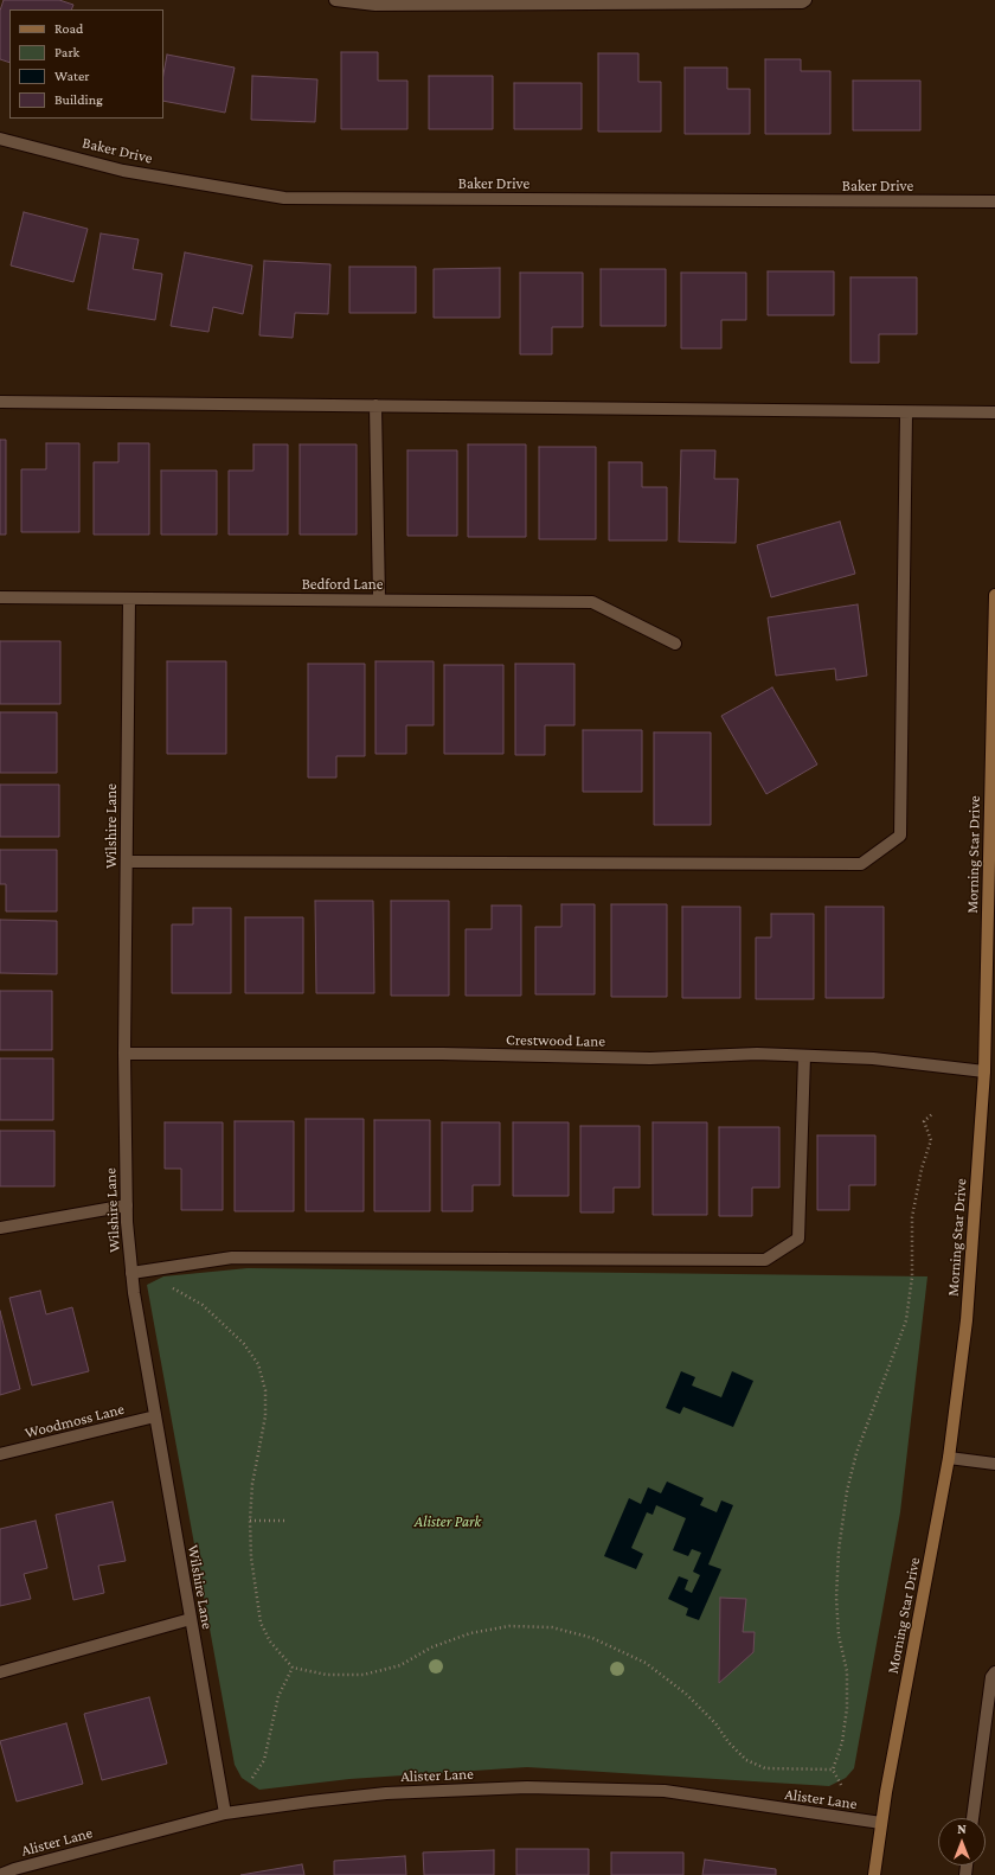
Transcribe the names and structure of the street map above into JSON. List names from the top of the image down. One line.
{"streets":{"street":["Baker Drive","Bedford Lane","Wilshire Lane","Morning Star Drive","Crestwood Lane","Woodmoss Lane","Alister Lane"]},"crossings":[["Bedford Lane","Wilshire Lane"],["Wilshire Lane","Crestwood Lane"],["Wilshire Lane","Woodmoss Lane"],["Wilshire Lane","Alister Lane"],["Morning Star Drive","Crestwood Lane"],["Morning Star Drive","Alister Lane"]],"parks":["Alister Park"],"legend":["Road","Park","Water","Building"],"north":"top"}
